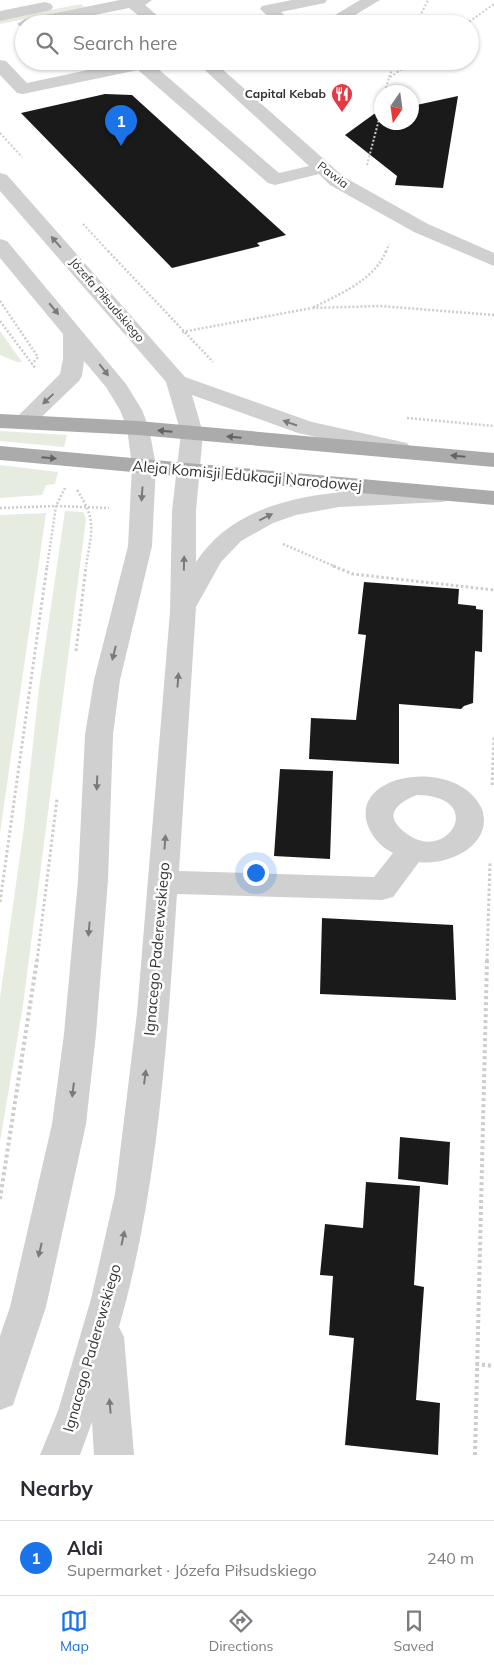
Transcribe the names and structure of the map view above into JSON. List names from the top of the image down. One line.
{"streets":{"main road":["Aleja Komisji Edukacji Narodowej"],"street":["Pawia","Józefa Piłsudskiego","Ignacego Paderewskiego"]},"crossings":[["Józefa Piłsudskiego","Ignacego Paderewskiego"],["Aleja Komisji Edukacji Narodowej","Ignacego Paderewskiego"]],"places":{"restaurant":["Capital Kebab"]},"north":"bottom","page":{"search":"Search here","pins":"1","heading":"Nearby","list":[{"mark":"1","name":"Aldi","note":"Supermarket · Józefa Piłsudskiego","value":"240 m"}],"nav":["Map","Directions","Saved"]}}
